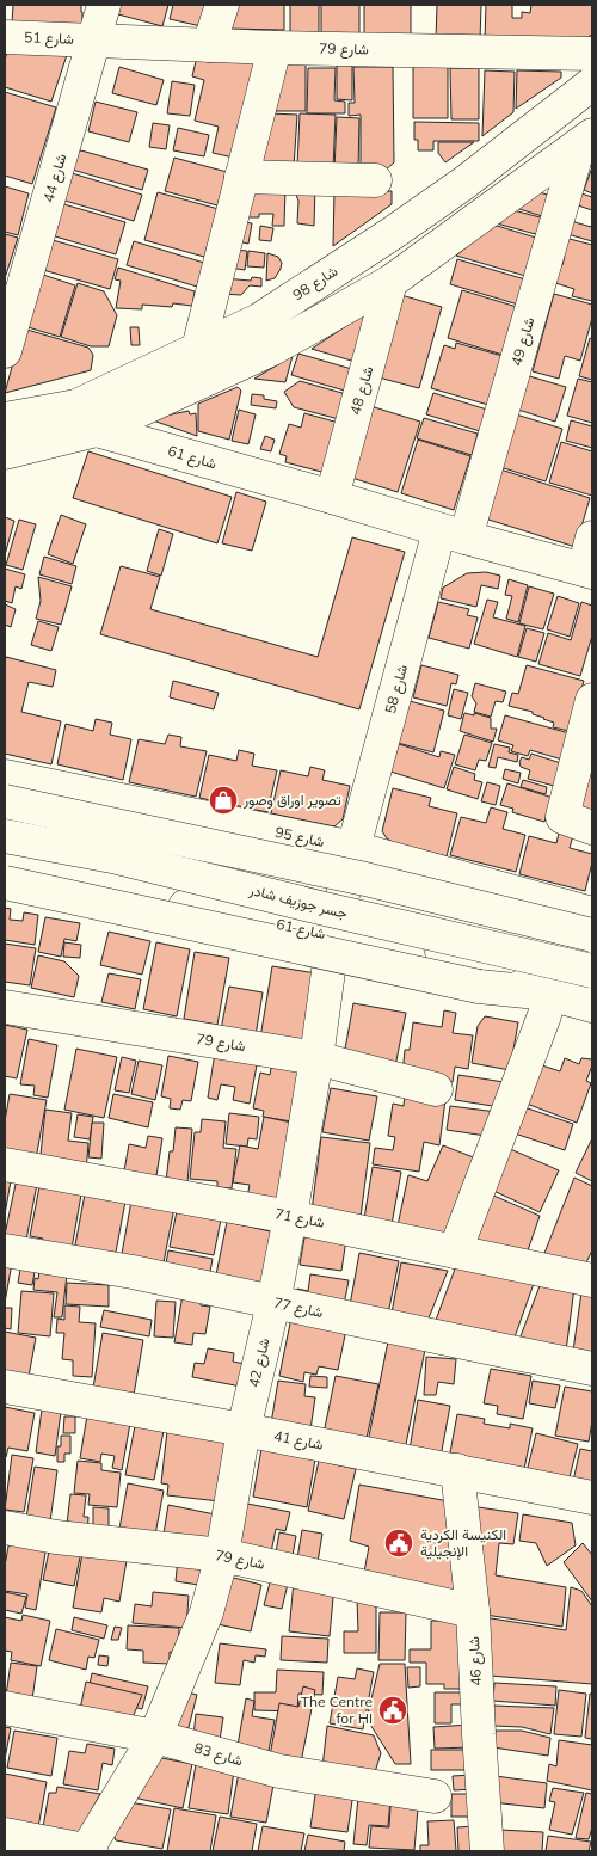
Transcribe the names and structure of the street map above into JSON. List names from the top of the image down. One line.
{"streets":{"main road":["شارع 51","شارع 79","شارع 44","شارع 98","شارع 49","شارع 48","شارع 61","شارع 58","شارع 95","جسر جوزيف شادر","شارع 71","شارع 77","شارع 42","شارع 41","شارع 46","شارع 83"]},"crossings":[["شارع 51","شارع 79"],["شارع 51","شارع 44"],["شارع 79","شارع 44"],["شارع 79","شارع 42"],["شارع 79","شارع 46"],["شارع 98","شارع 49"],["شارع 98","شارع 48"],["شارع 98","شارع 61"],["شارع 49","شارع 61"],["شارع 49","شارع 58"],["شارع 48","شارع 61"],["شارع 61","شارع 58"],["شارع 61","شارع 42"],["شارع 58","شارع 95"],["شارع 58","شارع 42"],["شارع 95","شارع 42"],["شارع 71","شارع 42"],["شارع 77","شارع 42"],["شارع 42","شارع 41"],["شارع 42","شارع 83"],["شارع 41","شارع 46"]],"places":{"shop":["تصوير اوراق وصور"],"public building":["الكنيسة الكردية الإنجيلية","The Centre for HI"]}}
